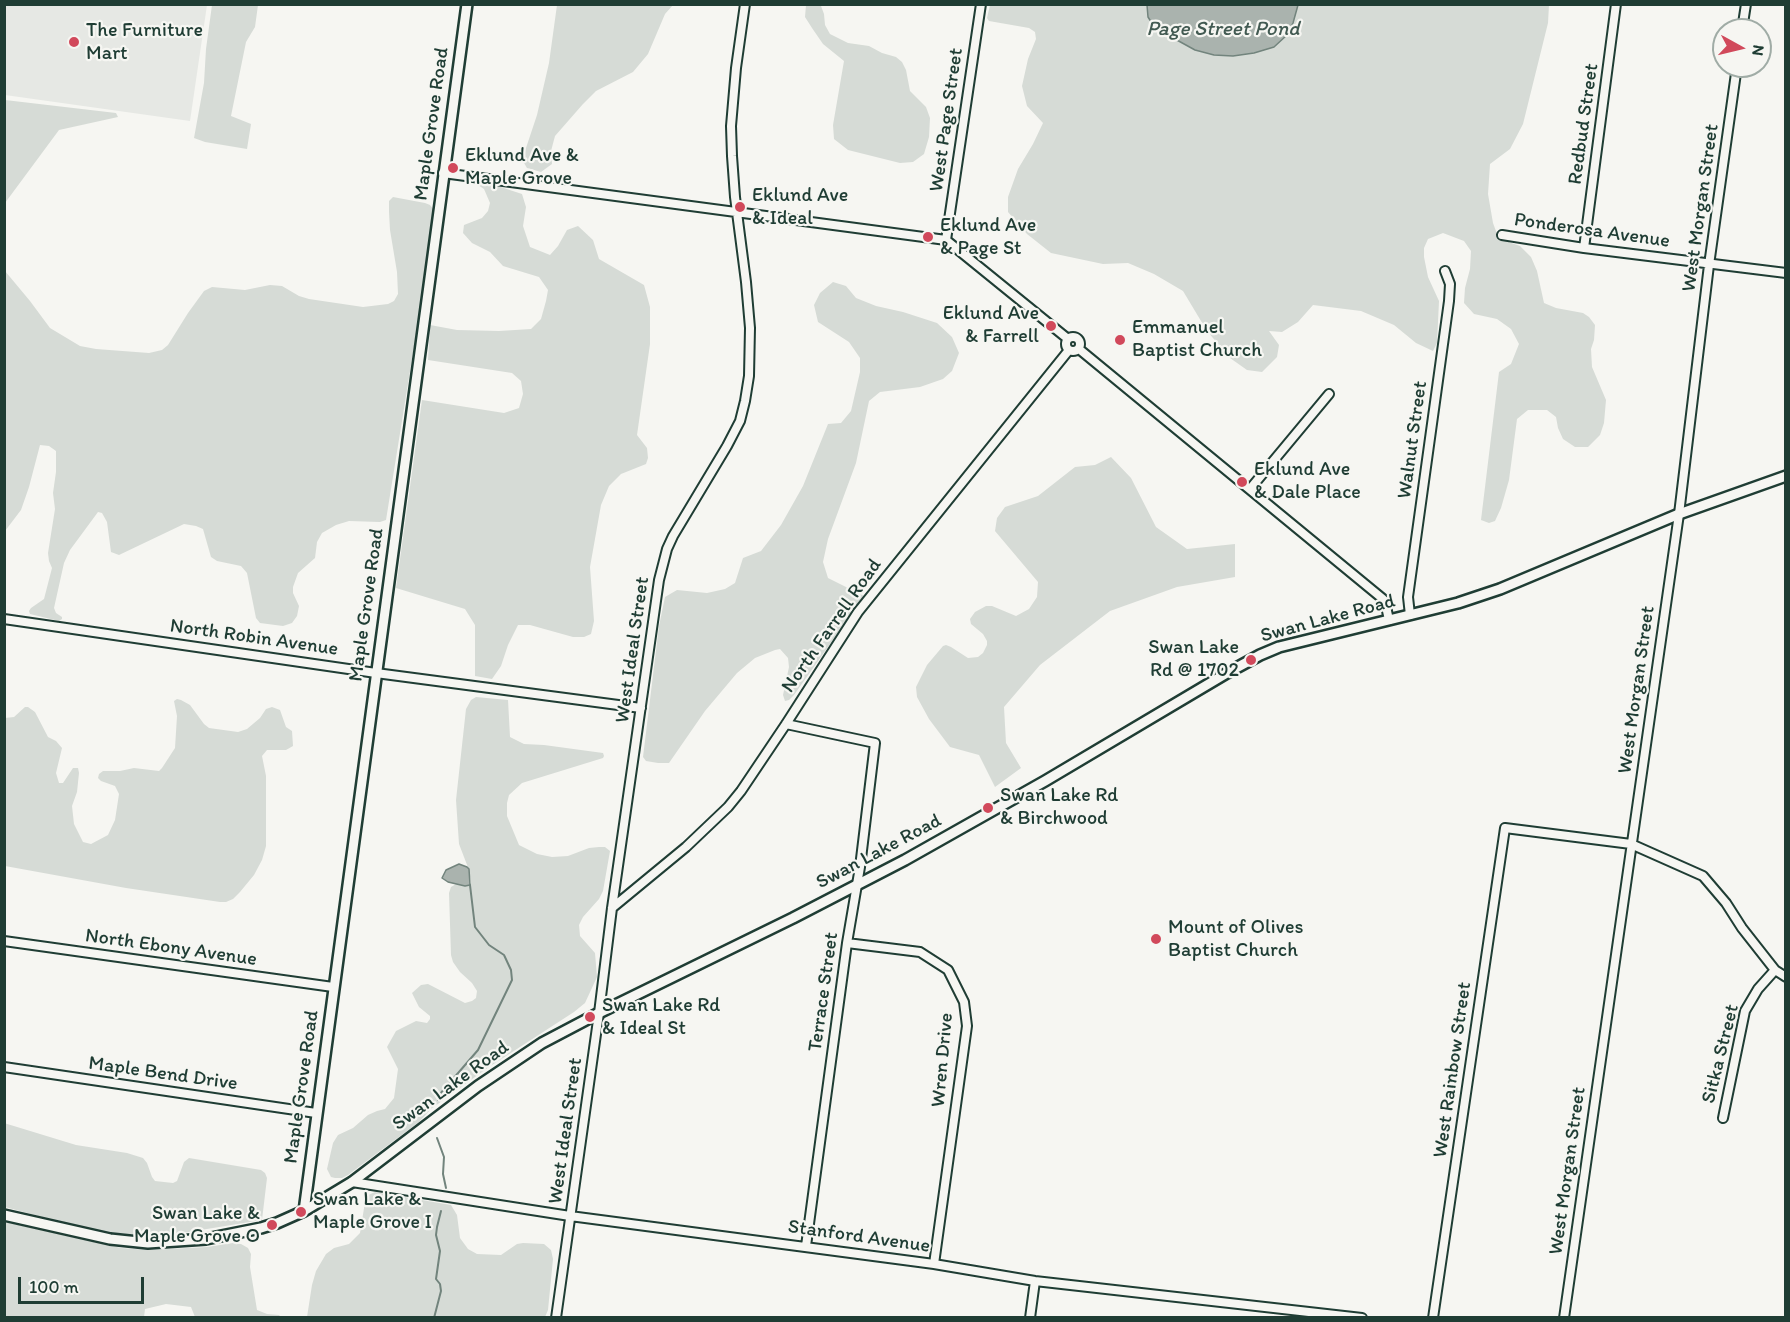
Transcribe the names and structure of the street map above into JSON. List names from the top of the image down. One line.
{"streets":{"street":["West Page Street","Maple Grove Road","Redbud Street","West Morgan Street","Ponderosa Avenue","Walnut Street","Swan Lake Road","North Farrell Road","North Robin Avenue","West Ideal Street","North Ebony Avenue","Terrace Street","Sitka Street","Wren Drive","West Rainbow Street","Maple Bend Drive","Stanford Avenue"]},"crossings":[["Maple Grove Road","Swan Lake Road"],["Maple Grove Road","North Robin Avenue"],["Maple Grove Road","North Ebony Avenue"],["Maple Grove Road","Maple Bend Drive"],["Redbud Street","Ponderosa Avenue"],["West Morgan Street","Ponderosa Avenue"],["West Morgan Street","Swan Lake Road"],["West Morgan Street","West Rainbow Street"],["Walnut Street","Swan Lake Road"],["Swan Lake Road","West Ideal Street"],["Swan Lake Road","Terrace Street"],["Swan Lake Road","Stanford Avenue"],["North Farrell Road","West Ideal Street"],["North Farrell Road","Terrace Street"],["North Robin Avenue","West Ideal Street"],["West Ideal Street","Stanford Avenue"],["Terrace Street","Wren Drive"],["Terrace Street","Stanford Avenue"],["Wren Drive","Stanford Avenue"]],"water":["Page Street Pond"],"places":["The Furniture Mart","Eklund Ave & Maple Grove","Eklund Ave & Ideal","Eklund Ave & Page St","Eklund Ave & Farrell","Emmanuel Baptist Church","Eklund Ave & Dale Place","Swan Lake Rd @ 1702","Swan Lake Rd & Birchwood","Mount of Olives Baptist Church","Swan Lake Rd & Ideal St","Swan Lake & Maple Grove I","Swan Lake & Maple Grove O"],"scale_bar":"100 m","north":"right"}
